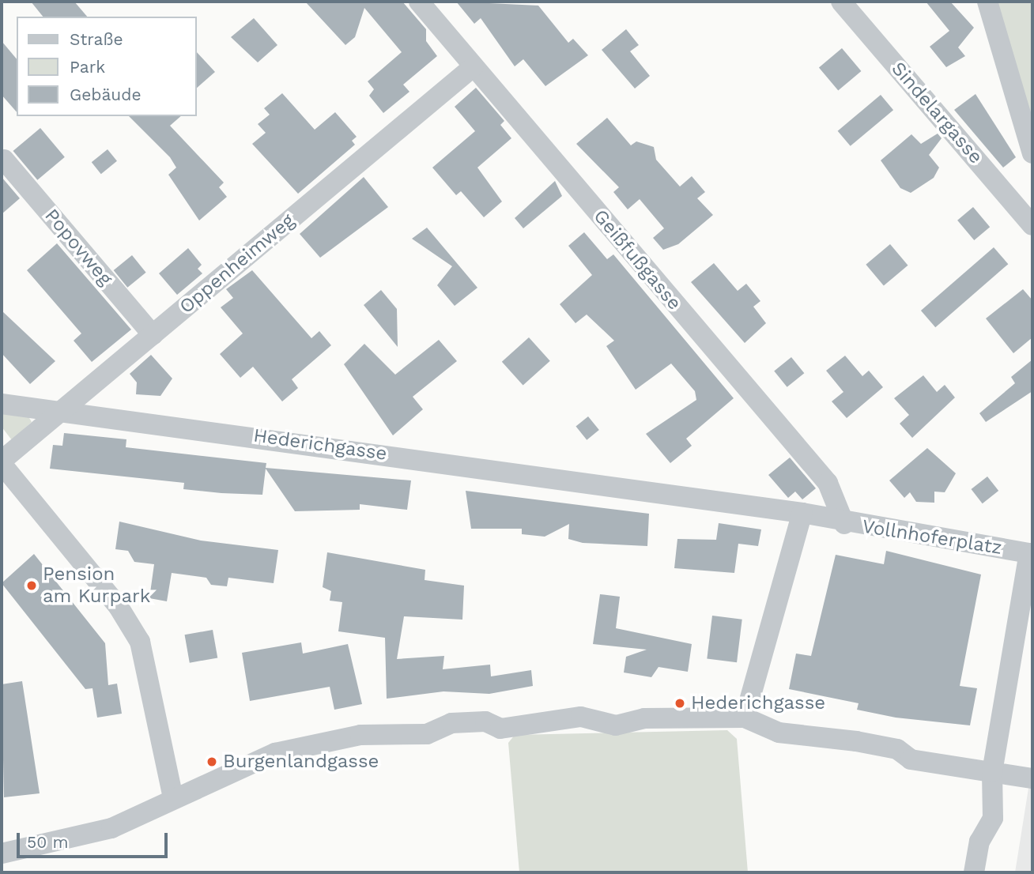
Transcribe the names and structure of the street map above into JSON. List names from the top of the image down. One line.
{"streets":{"street":["Sindelargasse","Popovweg","Geißfußgasse","Oppenheimweg","Hederichgasse","Vollnhoferplatz"]},"crossings":[["Popovweg","Oppenheimweg"],["Geißfußgasse","Oppenheimweg"],["Geißfußgasse","Vollnhoferplatz"],["Oppenheimweg","Hederichgasse"],["Hederichgasse","Vollnhoferplatz"]],"places":["Pension am Kurpark","Hederichgasse","Burgenlandgasse"],"legend":["Straße","Park","Gebäude"],"scale_bar":"50 m"}
